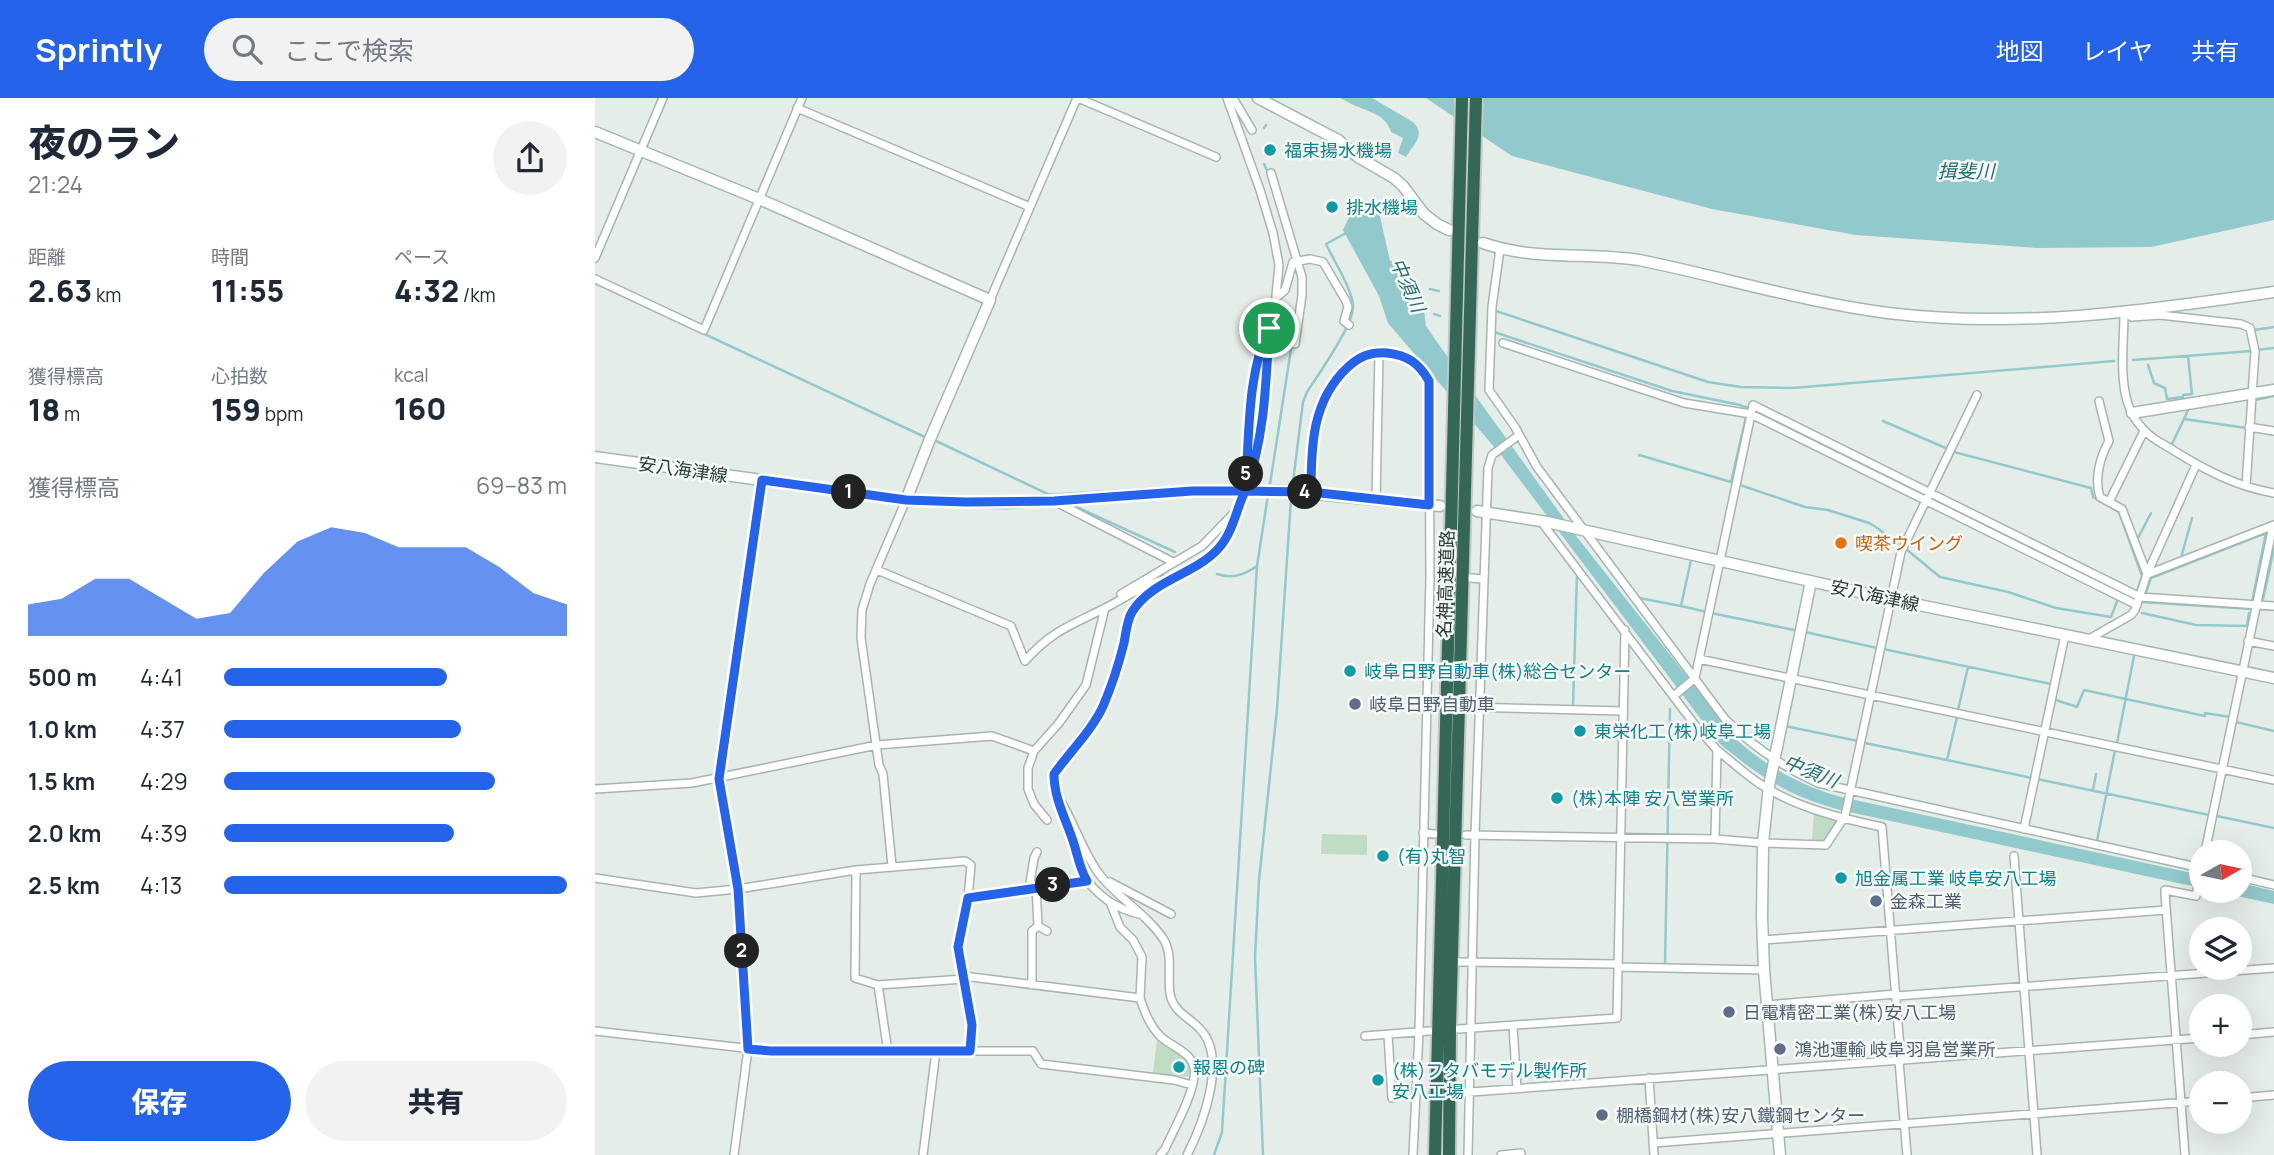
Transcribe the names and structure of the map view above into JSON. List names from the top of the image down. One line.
{"streets":{"highway":["名神高速道路"],"street":["安八海津線"]},"water":["揖斐川","中須川"],"places":["福束揚水機場","排水機場","喫茶ウイング","岐阜日野自動車(株)総合センター","岐阜日野自動車","東栄化工(株)岐阜工場","(株)本陣 安八営業所","(有)丸智","旭金属工業 岐阜安八工場","金森工業","日電精密工業(株)安八工場","鴻池運輸 岐阜羽島営業所","報恩の碑","(株)フタバモデル製作所 安八工場","棚橋鋼材(株)安八鐵鋼センター"],"north":"right","page":{"header":"Sprintly","search":"ここで検索","nav":["地図","レイヤ","共有"],"heading":["夜のラン","21:24"],"stats":[["距離","2.63 km"],["時間","11:55"],["ペース","4:32 /km"],["獲得標高","18 m"],["心拍数","159 bpm"],["kcal","160"]],"chart":["獲得標高","69–83 m"],"pins":["5","1","4","3","2"],"list":[{"name":"500 m","note":"4:41"},{"name":"1.0 km","note":"4:37"},{"name":"1.5 km","note":"4:29"},{"name":"2.0 km","note":"4:39"},{"name":"2.5 km","note":"4:13"}],"map_buttons":["+","−"],"buttons":["保存","共有"]}}
